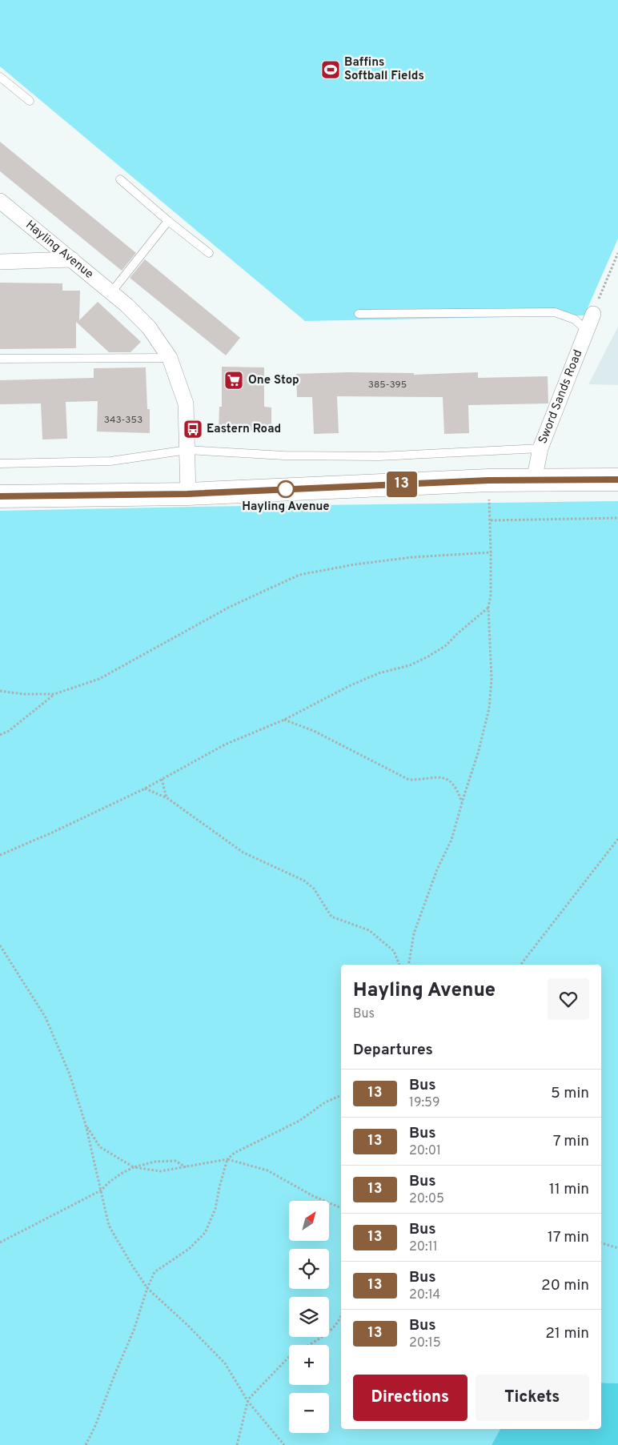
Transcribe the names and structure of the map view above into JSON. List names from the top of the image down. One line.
{"streets":{"street":["Hayling Avenue","Sword Sands Road"]},"places":{"sports":["Baffins Softball Fields"],"supermarket":["One Stop"],"bus stop":["Eastern Road"],"other":["Hayling Avenue"]},"lines":["bus line 13"],"house_numbers":["385-395","343-353"],"north":"top right","page":{"on_map":"13","heading":[["Hayling Avenue","Bus"],"Departures"],"list":[{"mark":"13","name":"Bus","note":"19:59","value":"5 min"},{"mark":"13","name":"Bus","note":"20:01","value":"7 min"},{"mark":"13","name":"Bus","note":"20:05","value":"11 min"},{"mark":"13","name":"Bus","note":"20:11","value":"17 min"},{"mark":"13","name":"Bus","note":"20:14","value":"20 min"},{"mark":"13","name":"Bus","note":"20:15","value":"21 min"}],"map_buttons":["+","−"],"buttons":["Directions","Tickets"]}}
